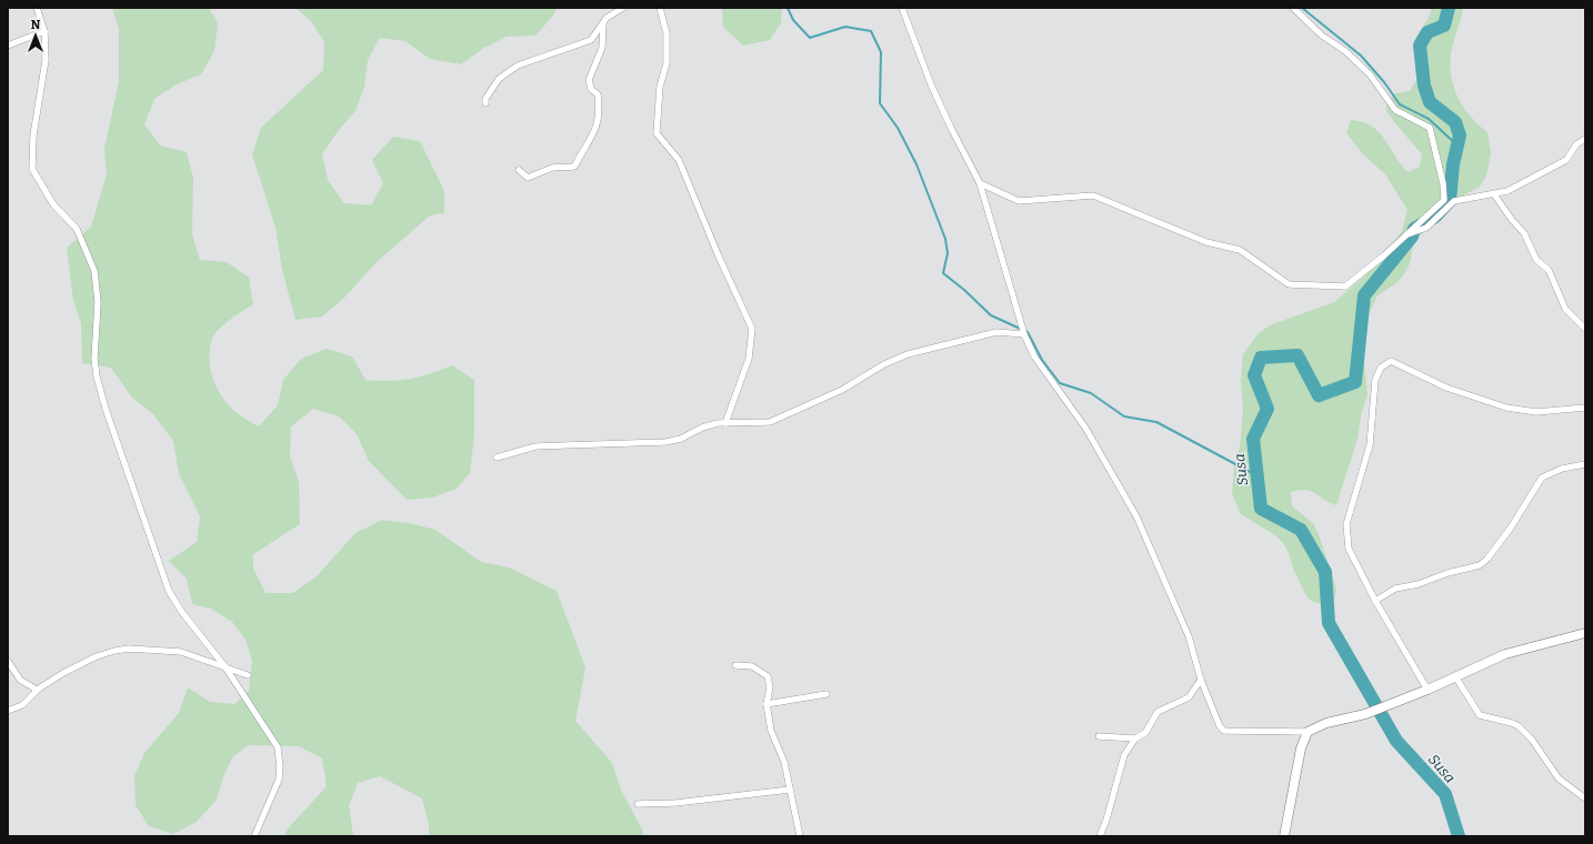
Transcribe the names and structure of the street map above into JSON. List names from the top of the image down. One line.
{"water":["Susa"],"north":"top"}
